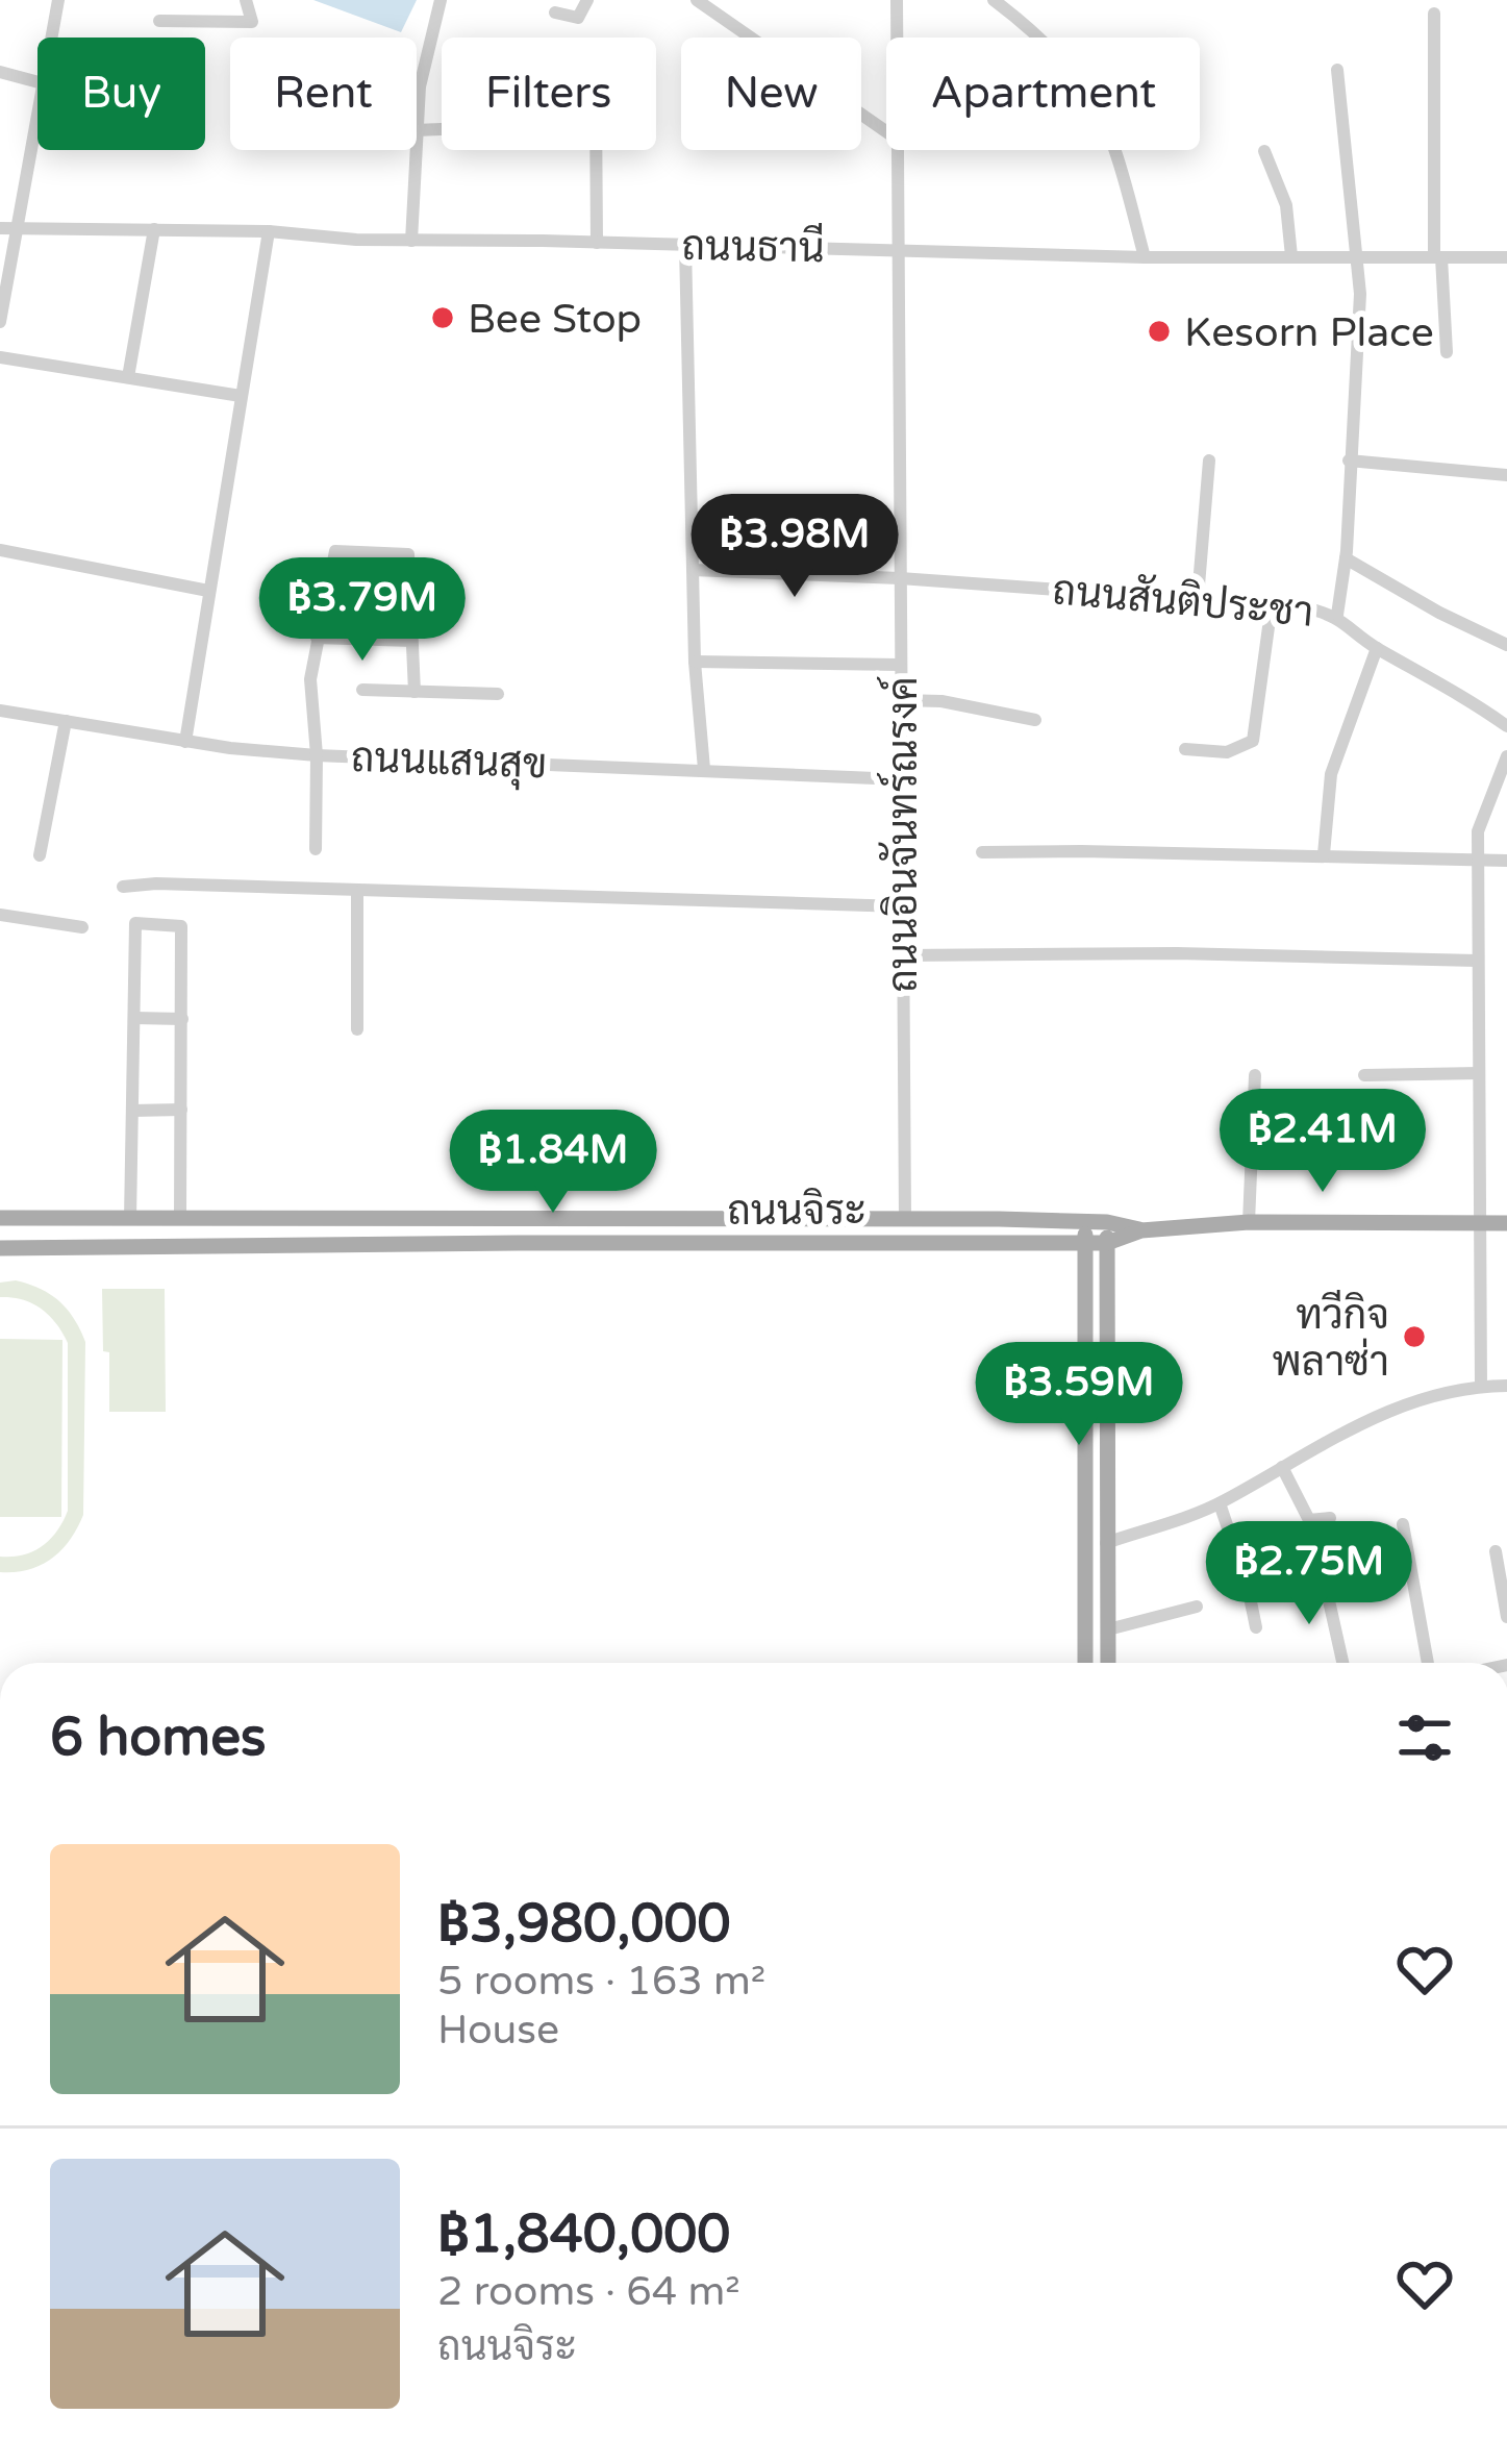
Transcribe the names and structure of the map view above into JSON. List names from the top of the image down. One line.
{"streets":{"main road":["ถนนจิระ"],"street":["ถนนธานี","ถนนสันติประชา","ถนนแสนสุข","ถนนอินจันทร์ณรงค์"]},"crossings":[["ถนนธานี","ถนนอินจันทร์ณรงค์"],["ถนนสันติประชา","ถนนอินจันทร์ณรงค์"],["ถนนแสนสุข","ถนนอินจันทร์ณรงค์"],["ถนนอินจันทร์ณรงค์","ถนนจิระ"]],"places":["Bee Stop","Kesorn Place","ทวีกิจ พลาซ่า"],"page":{"chip":["Buy","Rent","Filters","New","Apartment"],"price":["฿3.98M","฿3.79M","฿2.41M","฿1.84M","฿3.59M","฿2.75M"],"heading":"6 homes","list":[{"name":"฿3,980,000","note":"5 rooms · 163 m² · House"},{"name":"฿1,840,000","note":"2 rooms · 64 m² · ถนนจิระ"}]}}
